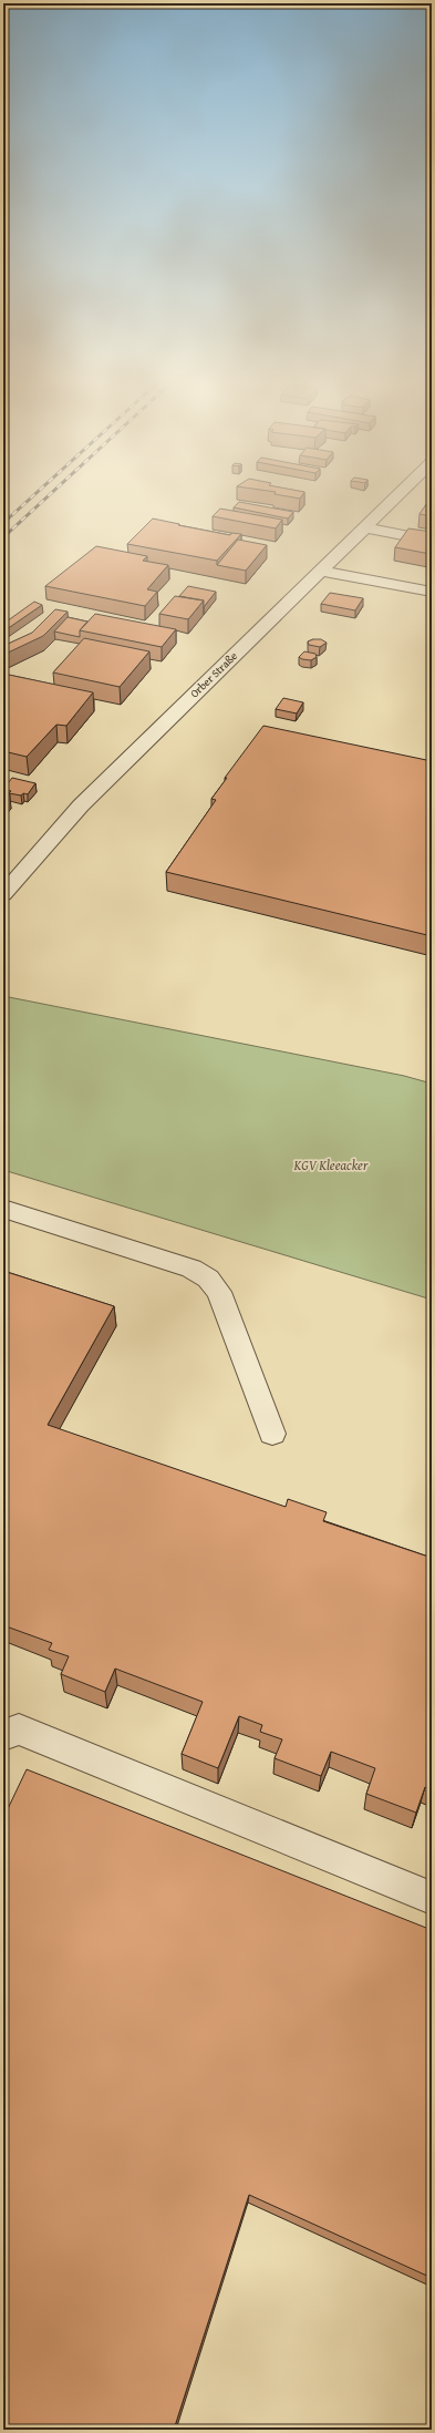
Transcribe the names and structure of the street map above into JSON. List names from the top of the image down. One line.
{"streets":{"street":["Orber Straße"]},"parks":["KGV Kleeacker"]}
